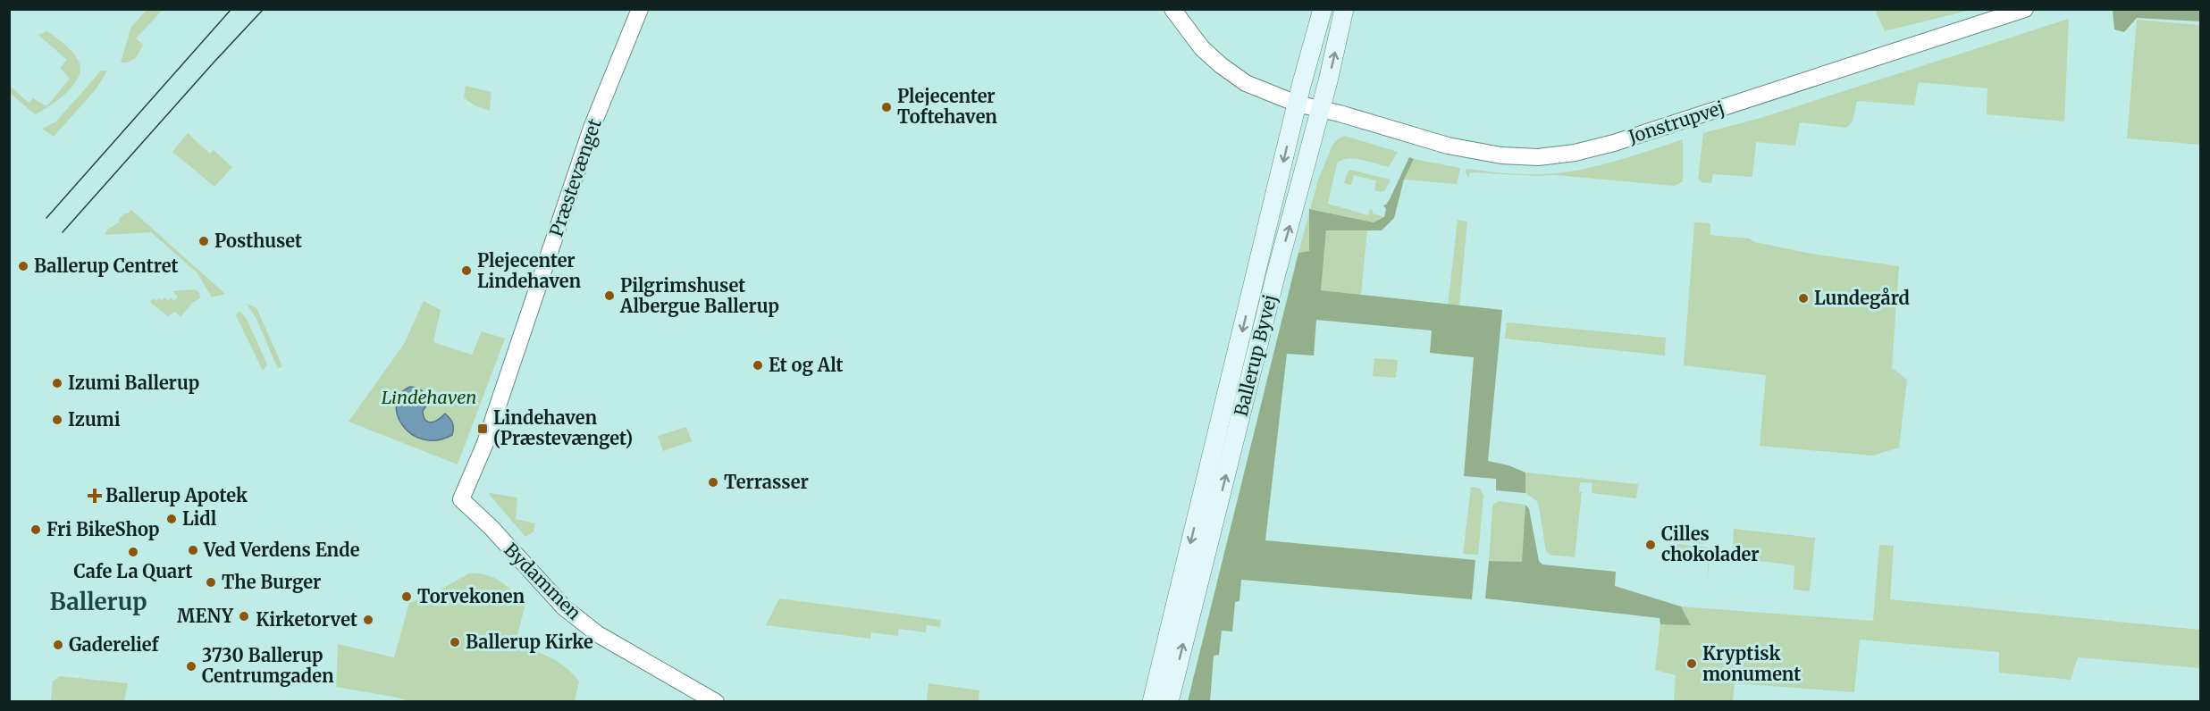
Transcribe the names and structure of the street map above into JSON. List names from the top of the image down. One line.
{"streets":{"main road":["Ballerup Byvej"],"street":["Jonstrupvej","Præstevænget","Bydammen"]},"crossings":[["Jonstrupvej","Ballerup Byvej"],["Præstevænget","Bydammen"]],"districts":["Ballerup"],"parks":["Lindehaven"],"places":{"other":["Plejecenter Toftehaven","Posthuset","Ballerup Centret","Plejecenter Lindehaven","Pilgrimshuset Albergue Ballerup","Lundegård","Et og Alt","Izumi Ballerup","Izumi","Terrasser","Lidl","Fri BikeShop","Cilles chokolader","Ved Verdens Ende","Cafe La Quart","The Burger","Torvekonen","MENY","Kirketorvet","Ballerup Kirke","Gaderelief","Kryptisk monument","3730 Ballerup Centrumgaden"],"transit":["Lindehaven (Præstevænget)"],"health":["Ballerup Apotek"]}}
